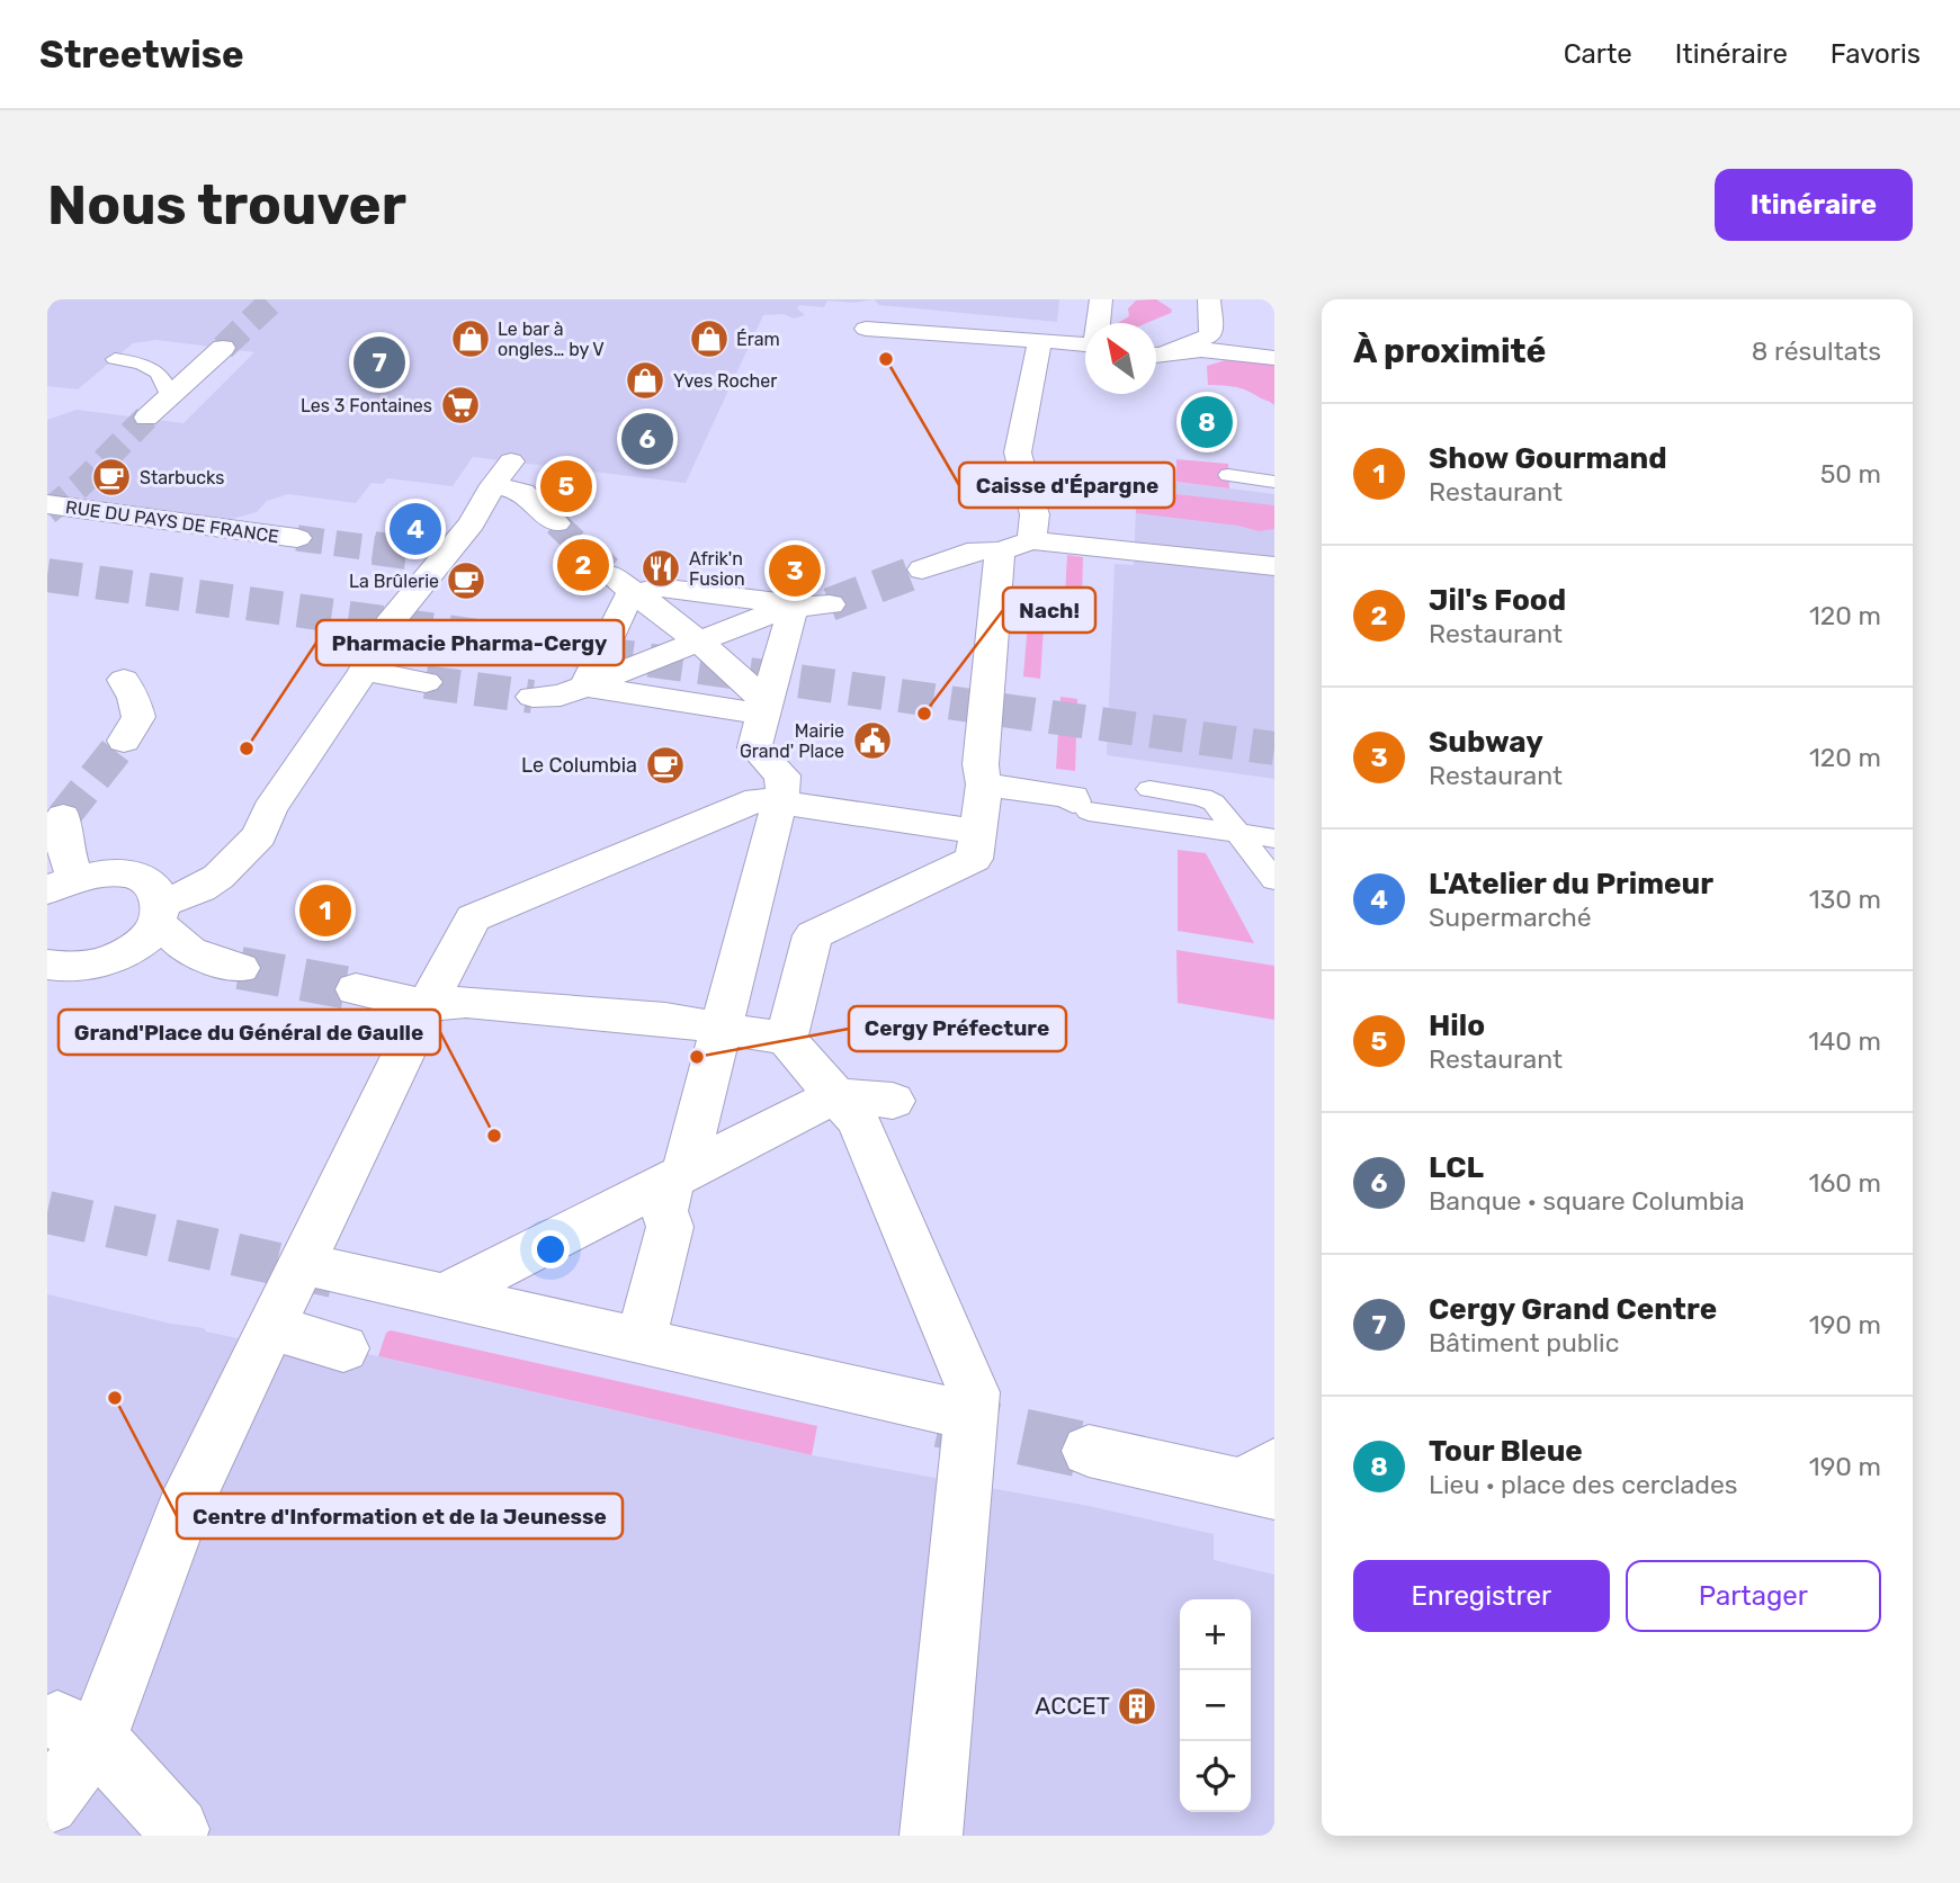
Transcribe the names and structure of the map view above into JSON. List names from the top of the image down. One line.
{"streets":{"street":["RUE DU PAYS DE FRANCE"]},"places":{"shop":["Le bar à ongles… by V","Éram","Yves Rocher"],"other":["Caisse d'Épargne","Nach!","Pharmacie Pharma-Cergy","Cergy Préfecture","Grand'Place du Général de Gaulle","Centre d'Information et de la Jeunesse"],"supermarket":["Les 3 Fontaines"],"cafe":["Starbucks","La Brûlerie","Le Columbia"],"restaurant":["Afrik'n Fusion"],"public building":["Mairie Grand' Place"],"building":["ACCET"]},"north":"top left","page":{"header":"Streetwise","nav":["Carte","Itinéraire","Favoris"],"buttons":["Itinéraire",["Enregistrer","Partager"]],"title":"Nous trouver","heading":["À proximité","8 résultats"],"pins":["7","8","6","5","4","2","3","1"],"list":[{"mark":"1","name":"Show Gourmand","note":"Restaurant","value":"50 m"},{"mark":"2","name":"Jil's Food","note":"Restaurant","value":"120 m"},{"mark":"3","name":"Subway","note":"Restaurant","value":"120 m"},{"mark":"4","name":"L'Atelier du Primeur","note":"Supermarché","value":"130 m"},{"mark":"5","name":"Hilo","note":"Restaurant","value":"140 m"},{"mark":"6","name":"LCL","note":"Banque · square Columbia","value":"160 m"},{"mark":"7","name":"Cergy Grand Centre","note":"Bâtiment public","value":"190 m"},{"mark":"8","name":"Tour Bleue","note":"Lieu · place des cerclades","value":"190 m"}],"map_buttons":["+","−"]}}
